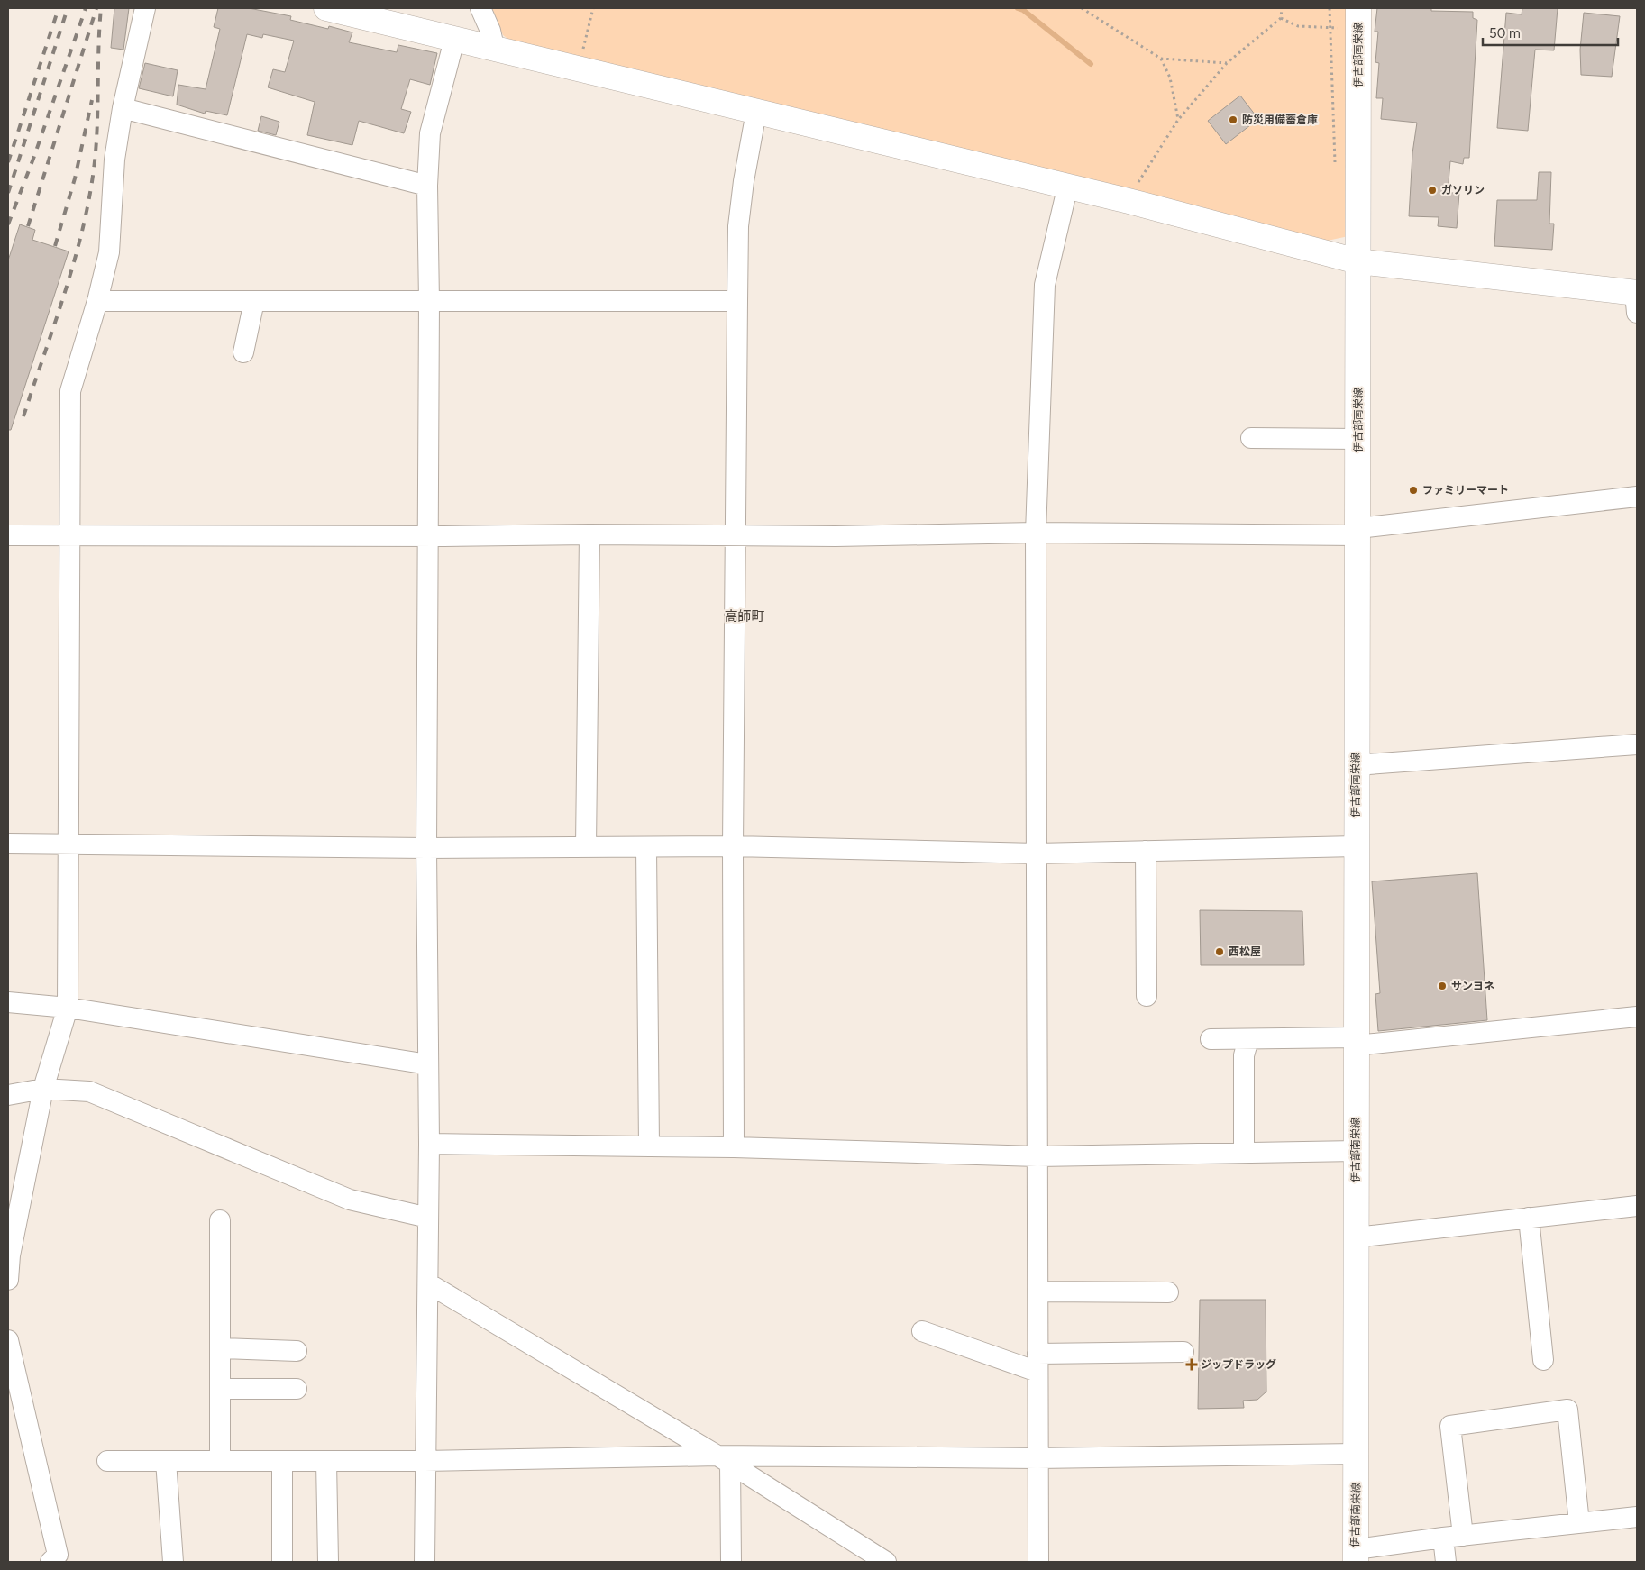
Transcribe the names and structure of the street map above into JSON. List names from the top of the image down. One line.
{"streets":{"main road":["伊古部南栄線"]},"districts":["高師町"],"places":{"other":["防災用備蓄倉庫","ガソリン","ファミリーマート","西松屋","サンヨネ"],"health":["ジップドラッグ"]},"scale_bar":"50 m"}
